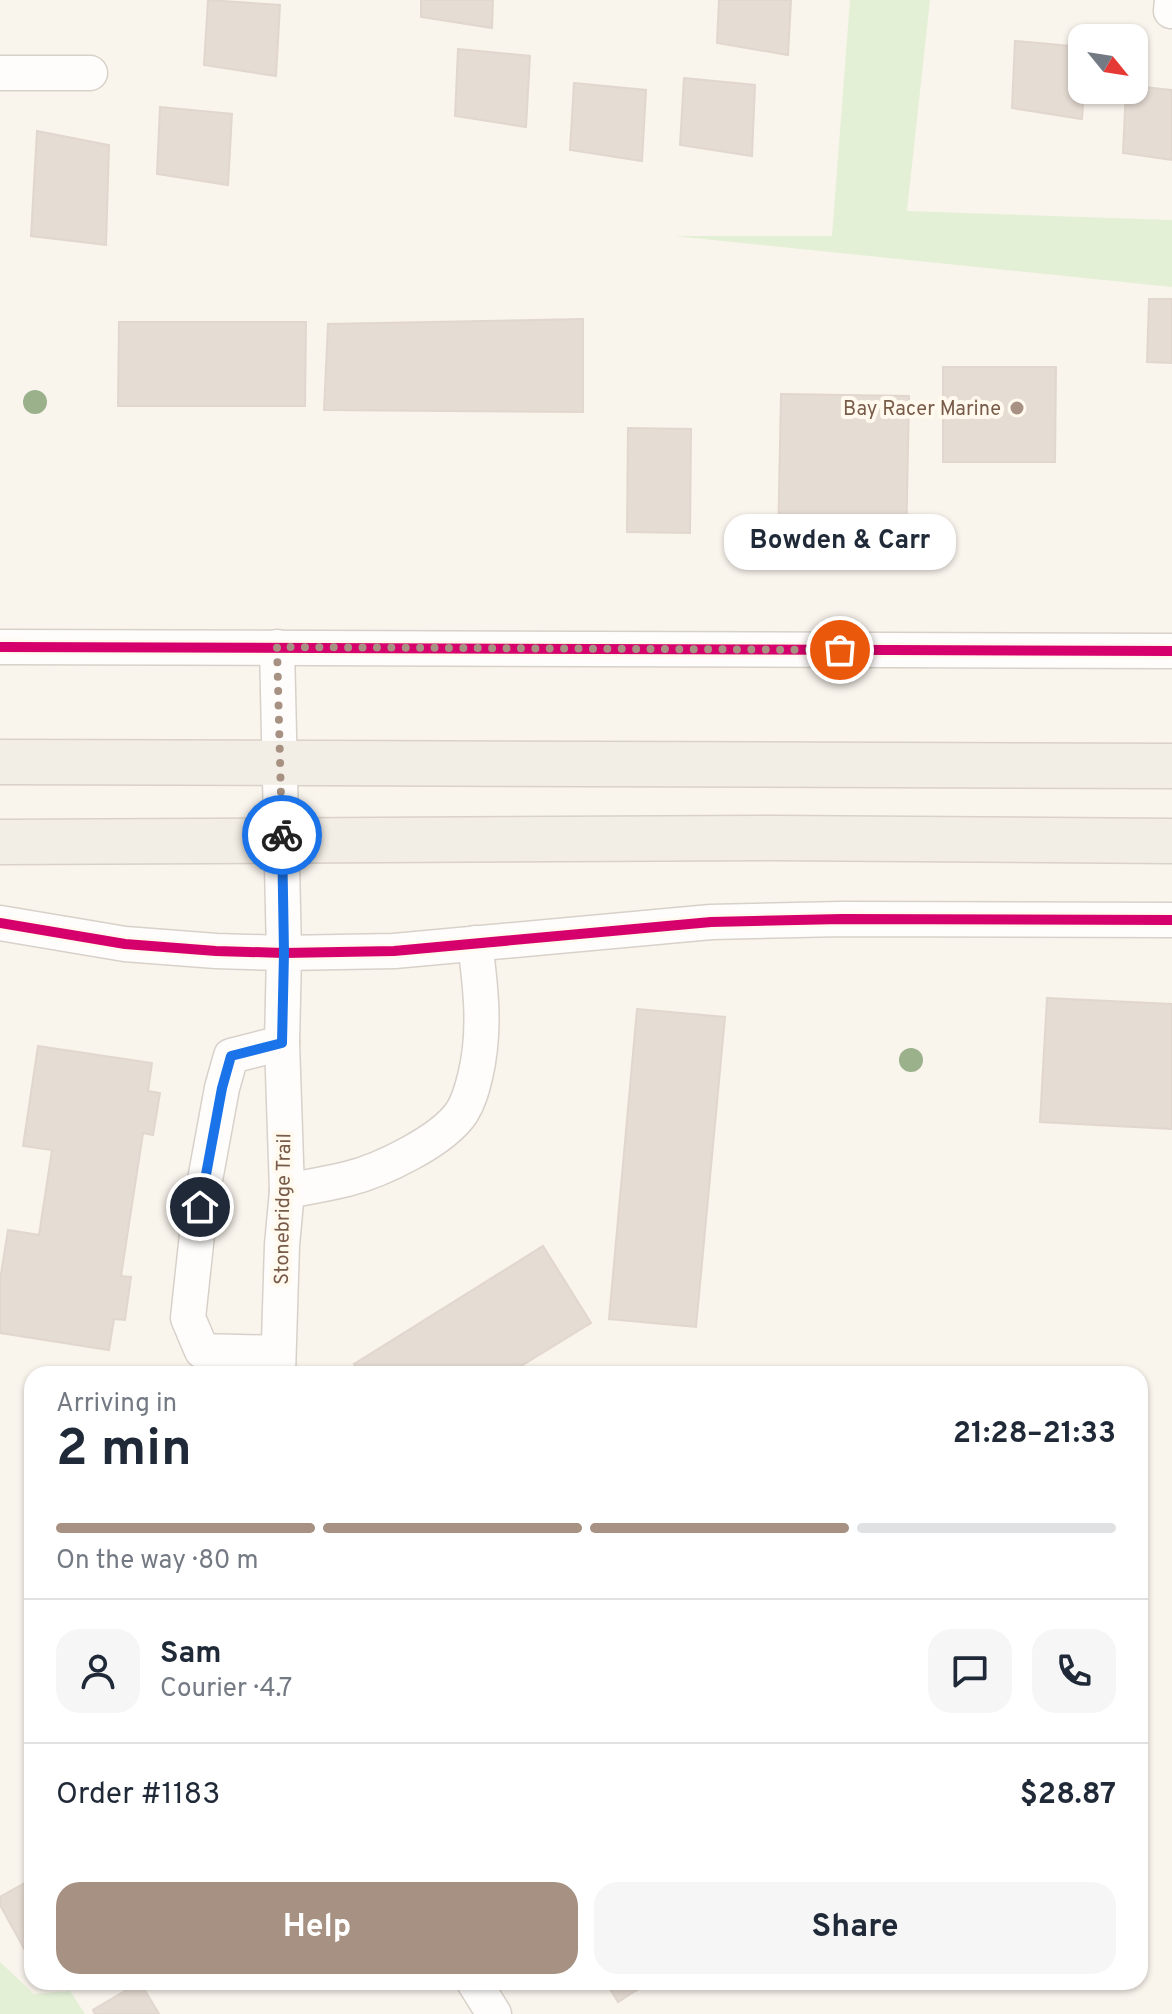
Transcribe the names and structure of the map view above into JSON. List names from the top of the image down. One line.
{"streets":{"street":["Stonebridge Trail"]},"places":["Bay Racer Marine","Bowden & Carr"],"north":"bottom right","page":{"bubble":"Bowden & Carr","heading":["2 min","Arriving in","21:28–21:33"],"panel":["Sam","Courier · 4.7","Order #1183","$28.87"],"bar":"On the way · 80 m","buttons":["Help","Share"]}}
